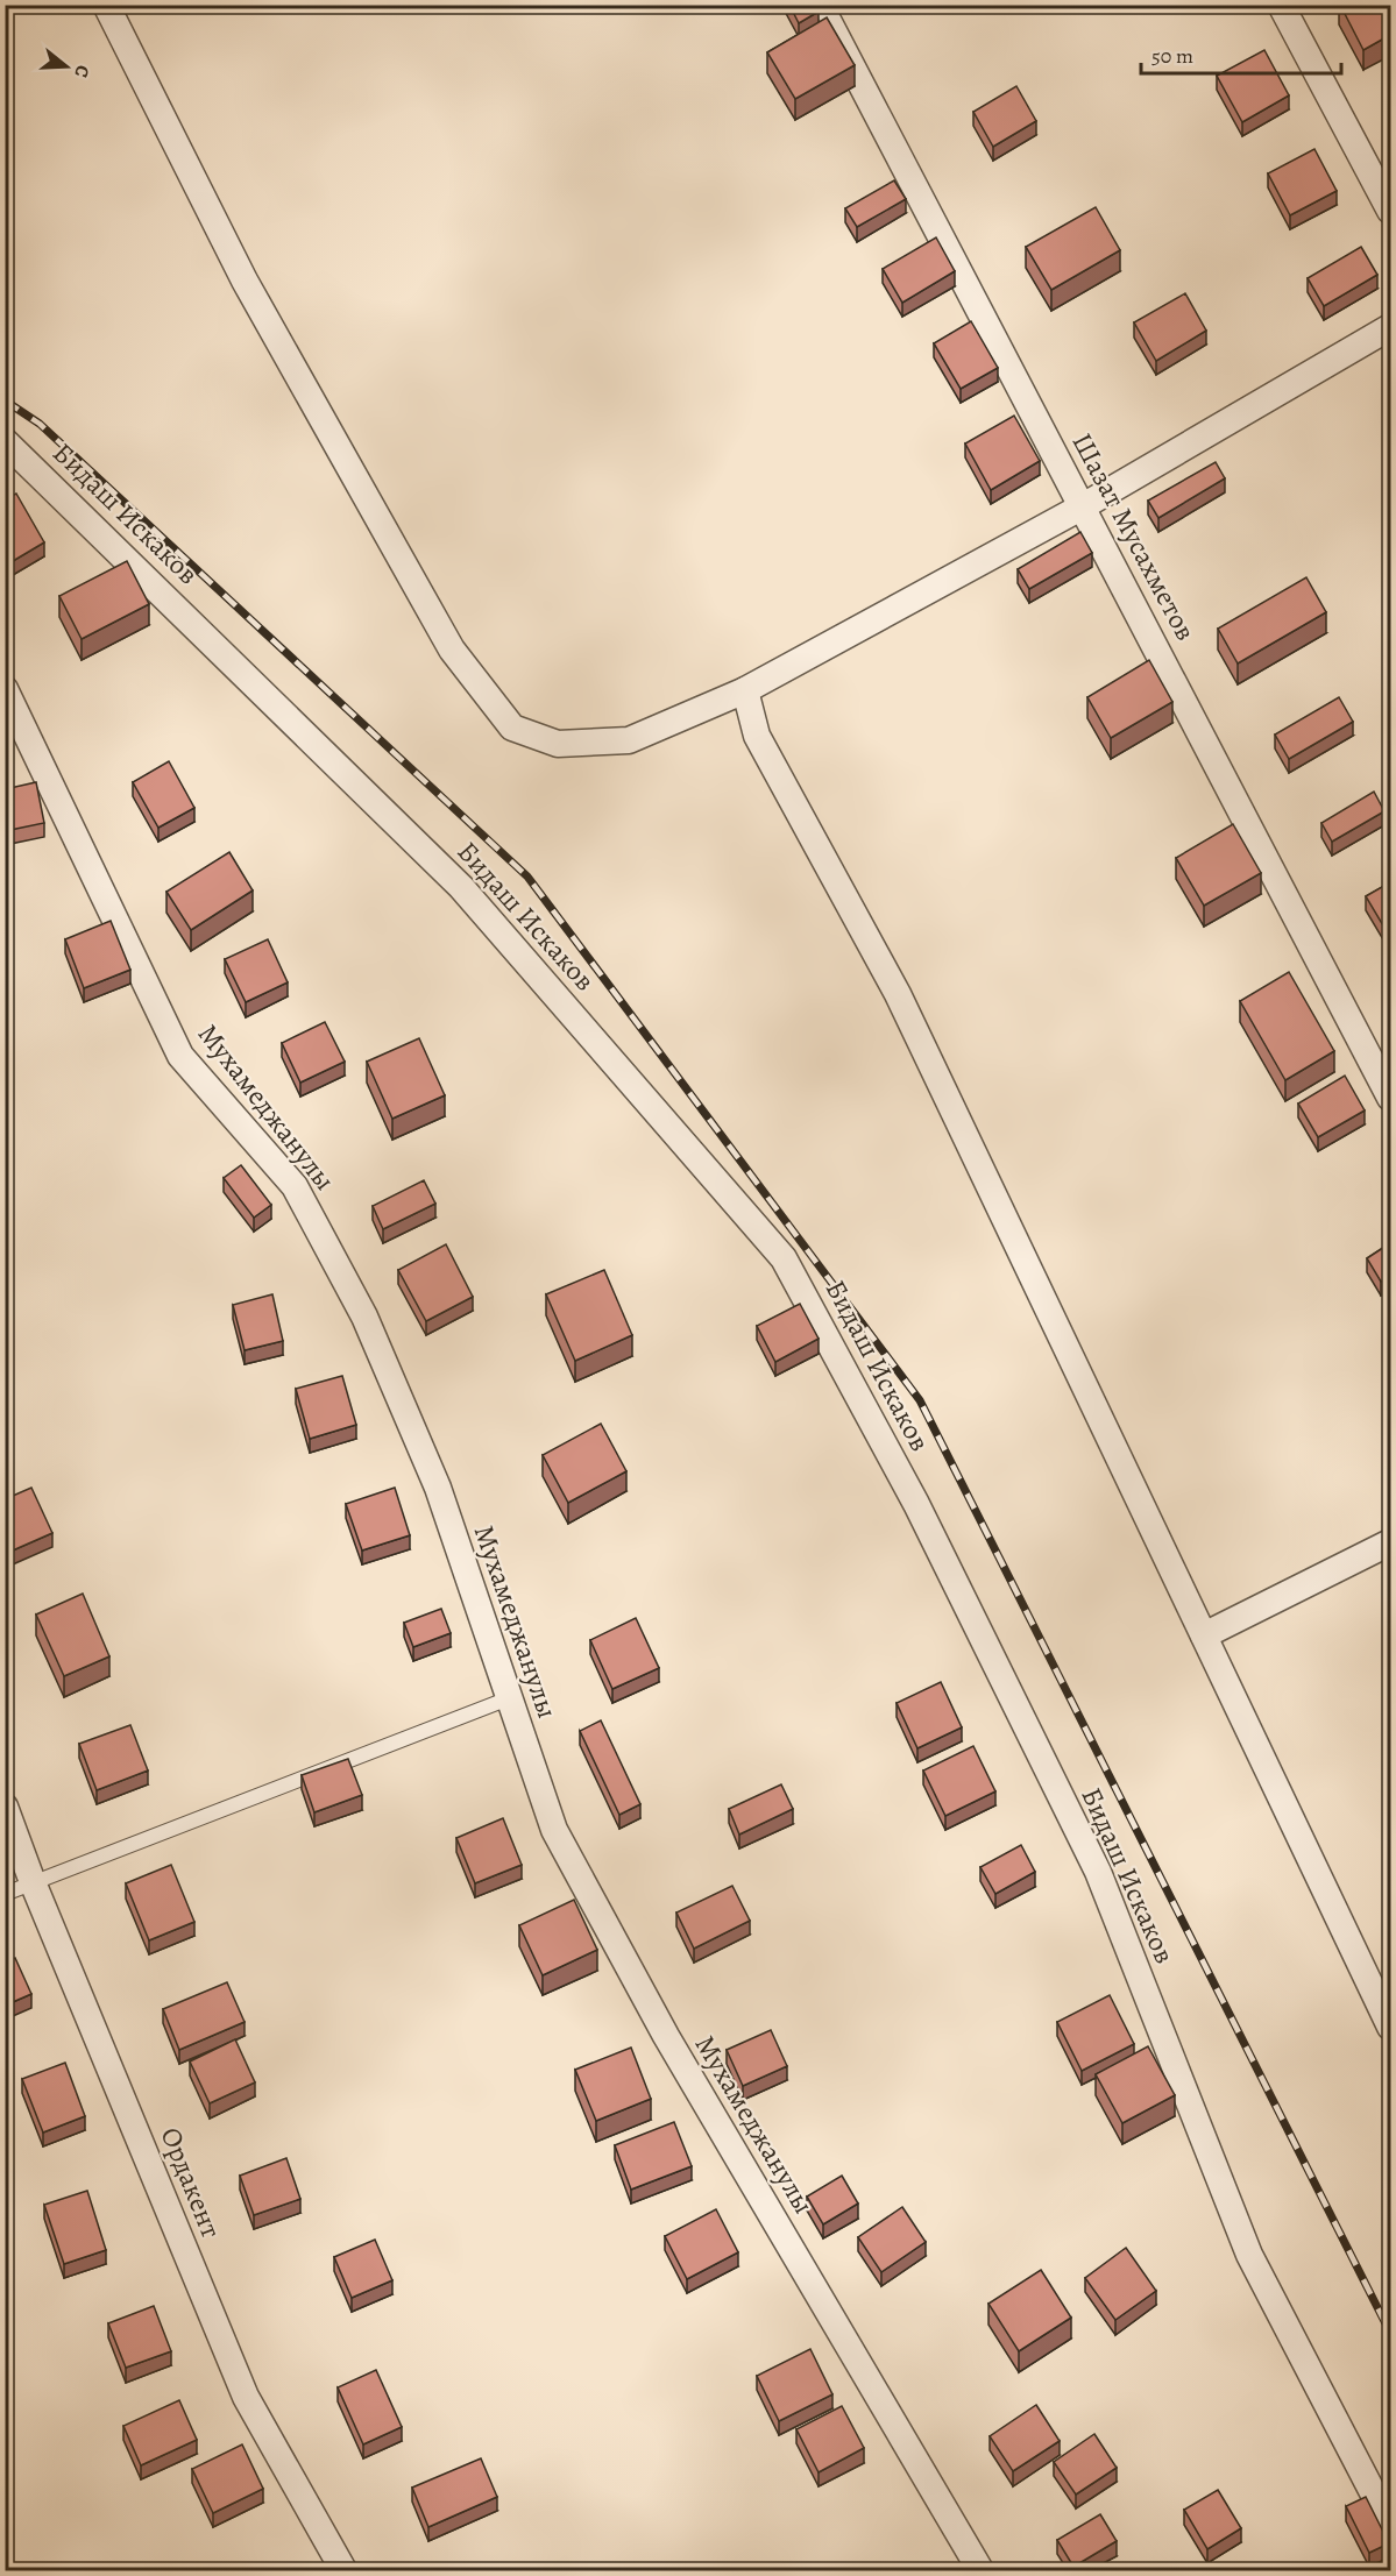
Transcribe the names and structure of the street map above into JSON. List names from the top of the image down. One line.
{"streets":{"street":["Бидаш Искаков","Шазат Мусахметов","Мухамеджанулы","Ордакент"]},"scale_bar":"50 m","north":"right"}
